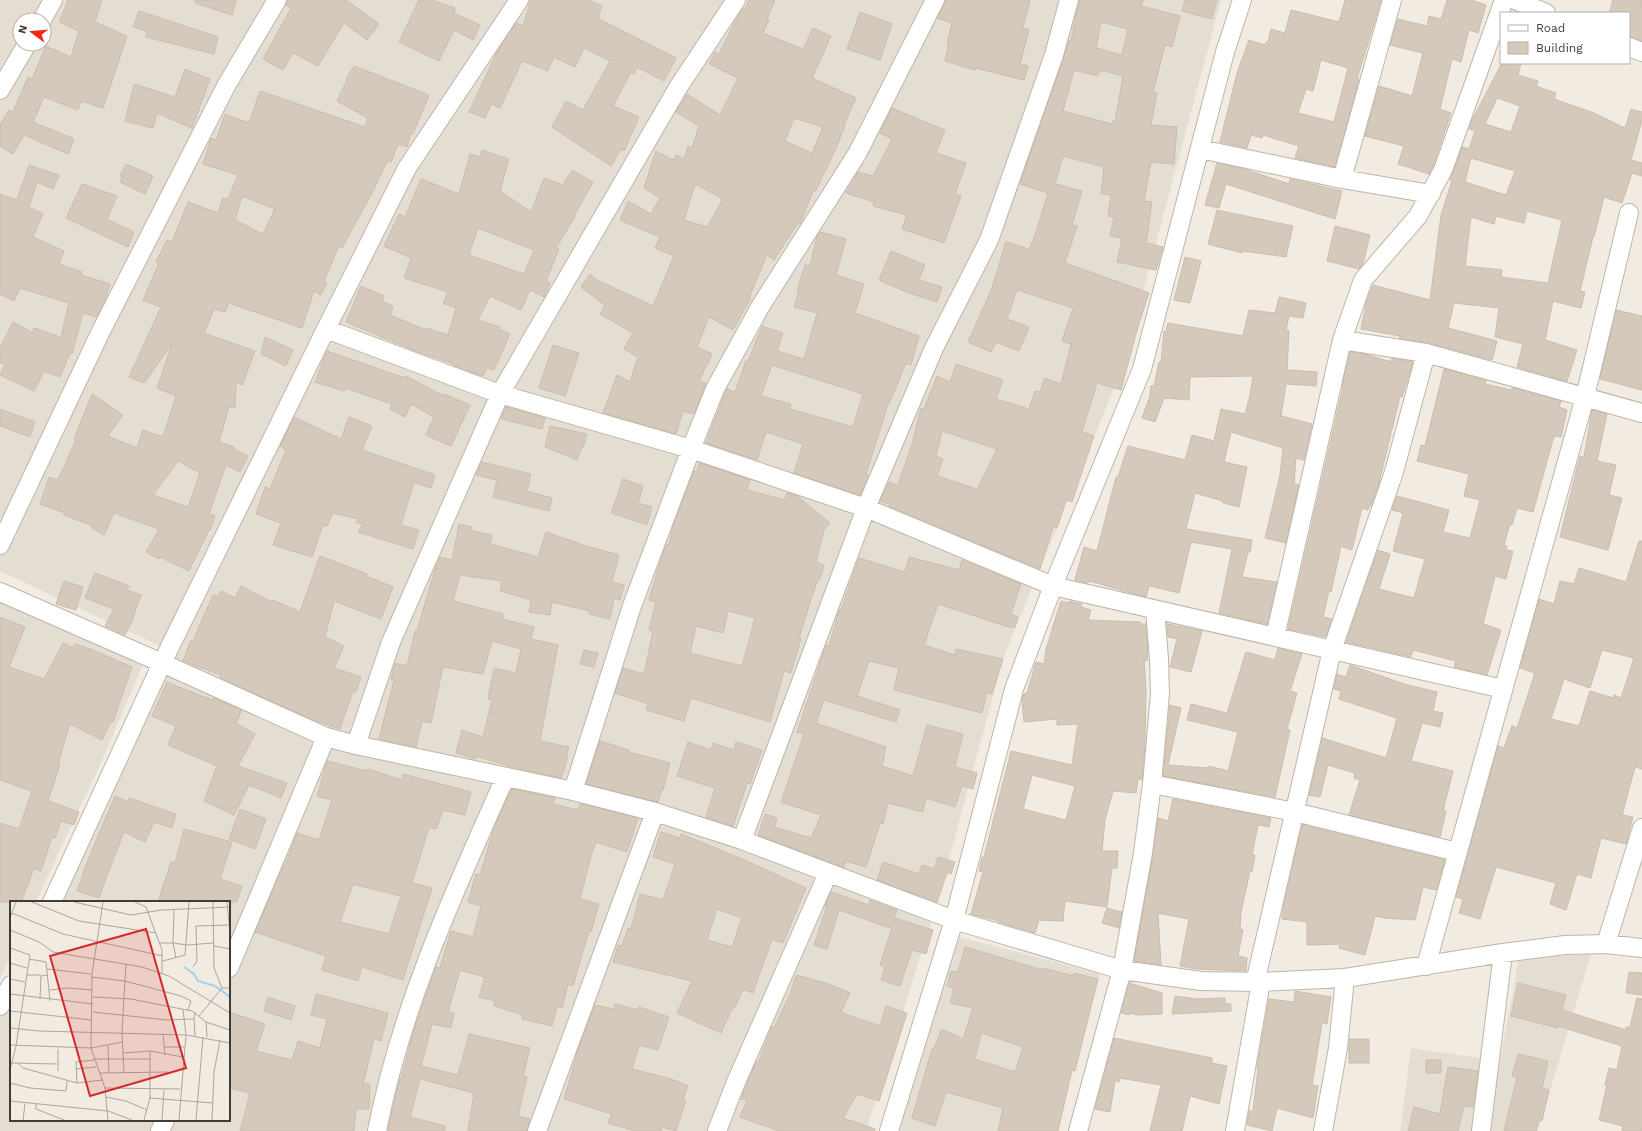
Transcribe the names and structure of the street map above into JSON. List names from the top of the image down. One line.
{"legend":["Road","Building"],"north":"left"}
